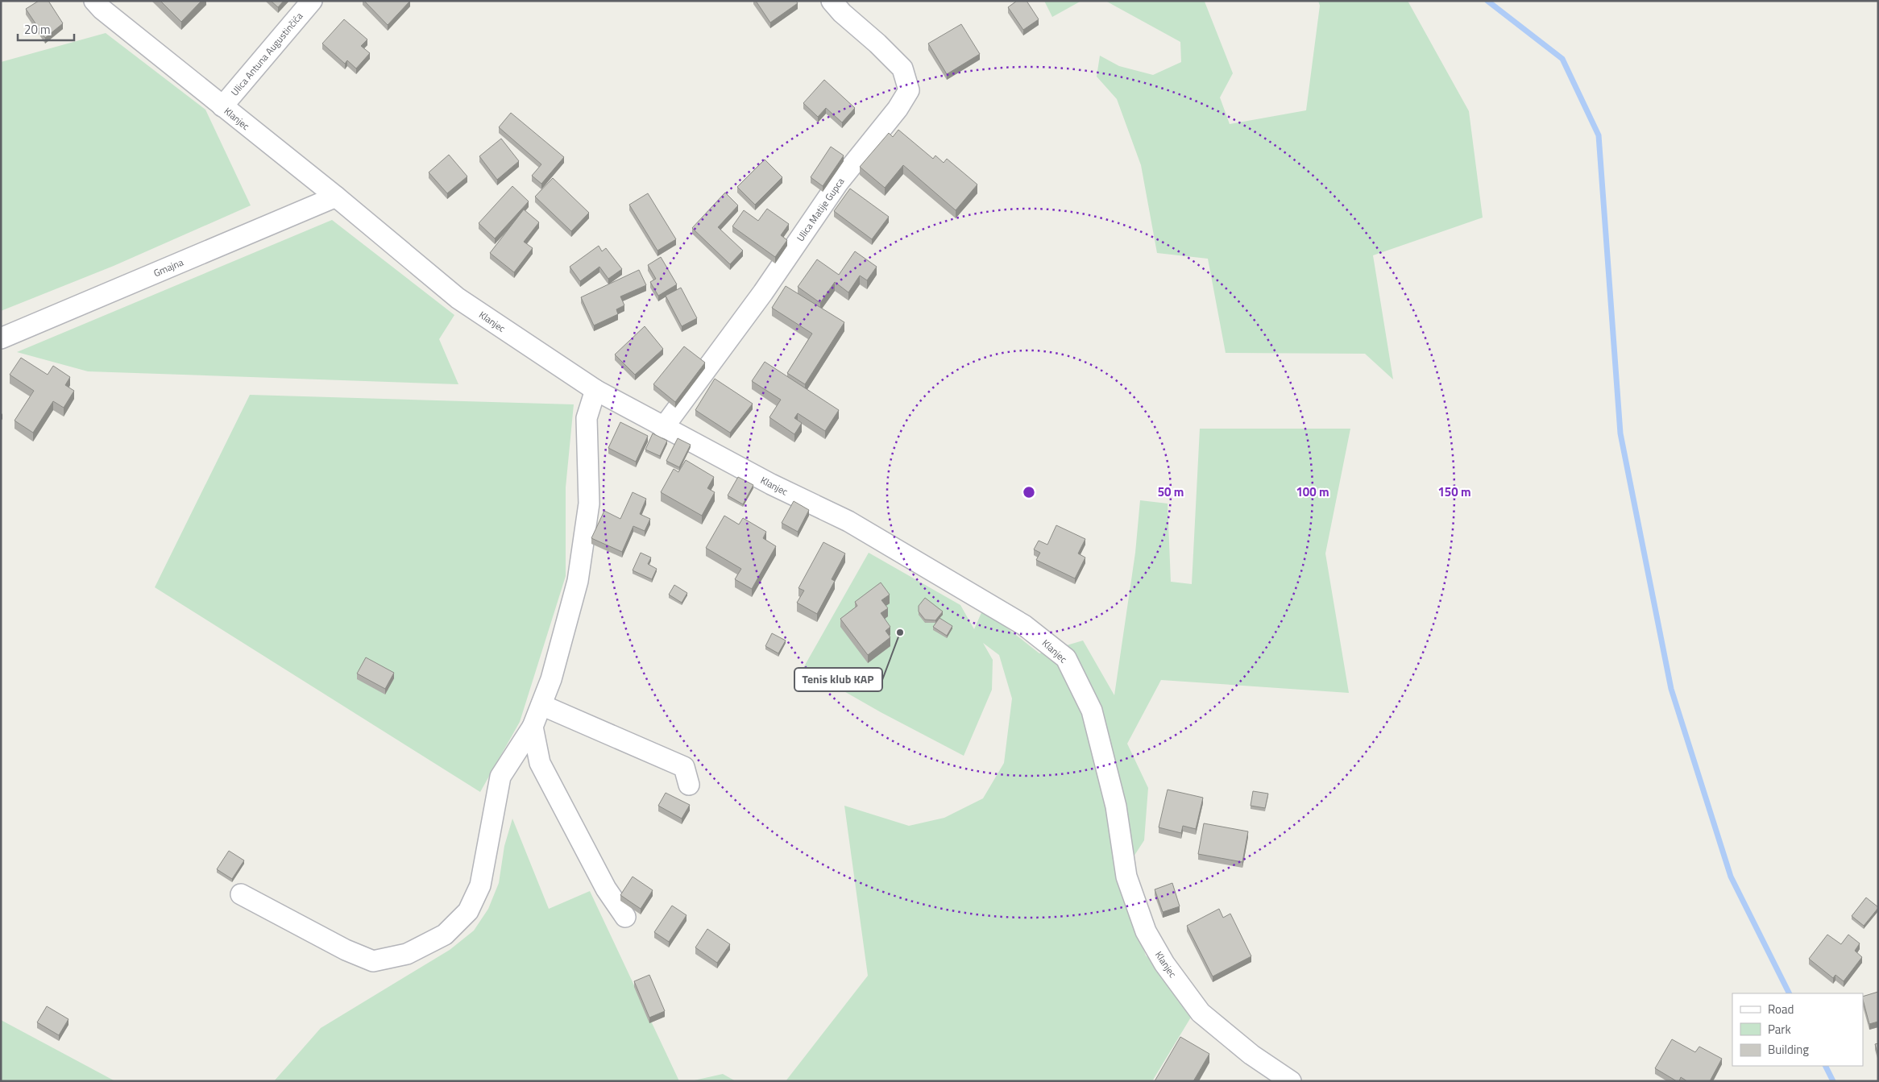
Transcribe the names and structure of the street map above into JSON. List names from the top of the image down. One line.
{"streets":{"street":["Ulica Antuna Augustinčića","Klanjec","Ulica Matije Gupca","Gmajna"]},"crossings":[["Ulica Antuna Augustinčića","Klanjec"],["Klanjec","Ulica Matije Gupca"],["Klanjec","Gmajna"]],"places":["Tenis klub KAP"],"legend":["Road","Park","Building"],"scale_bar":"20 m","rings":["50 m","100 m","150 m"]}
